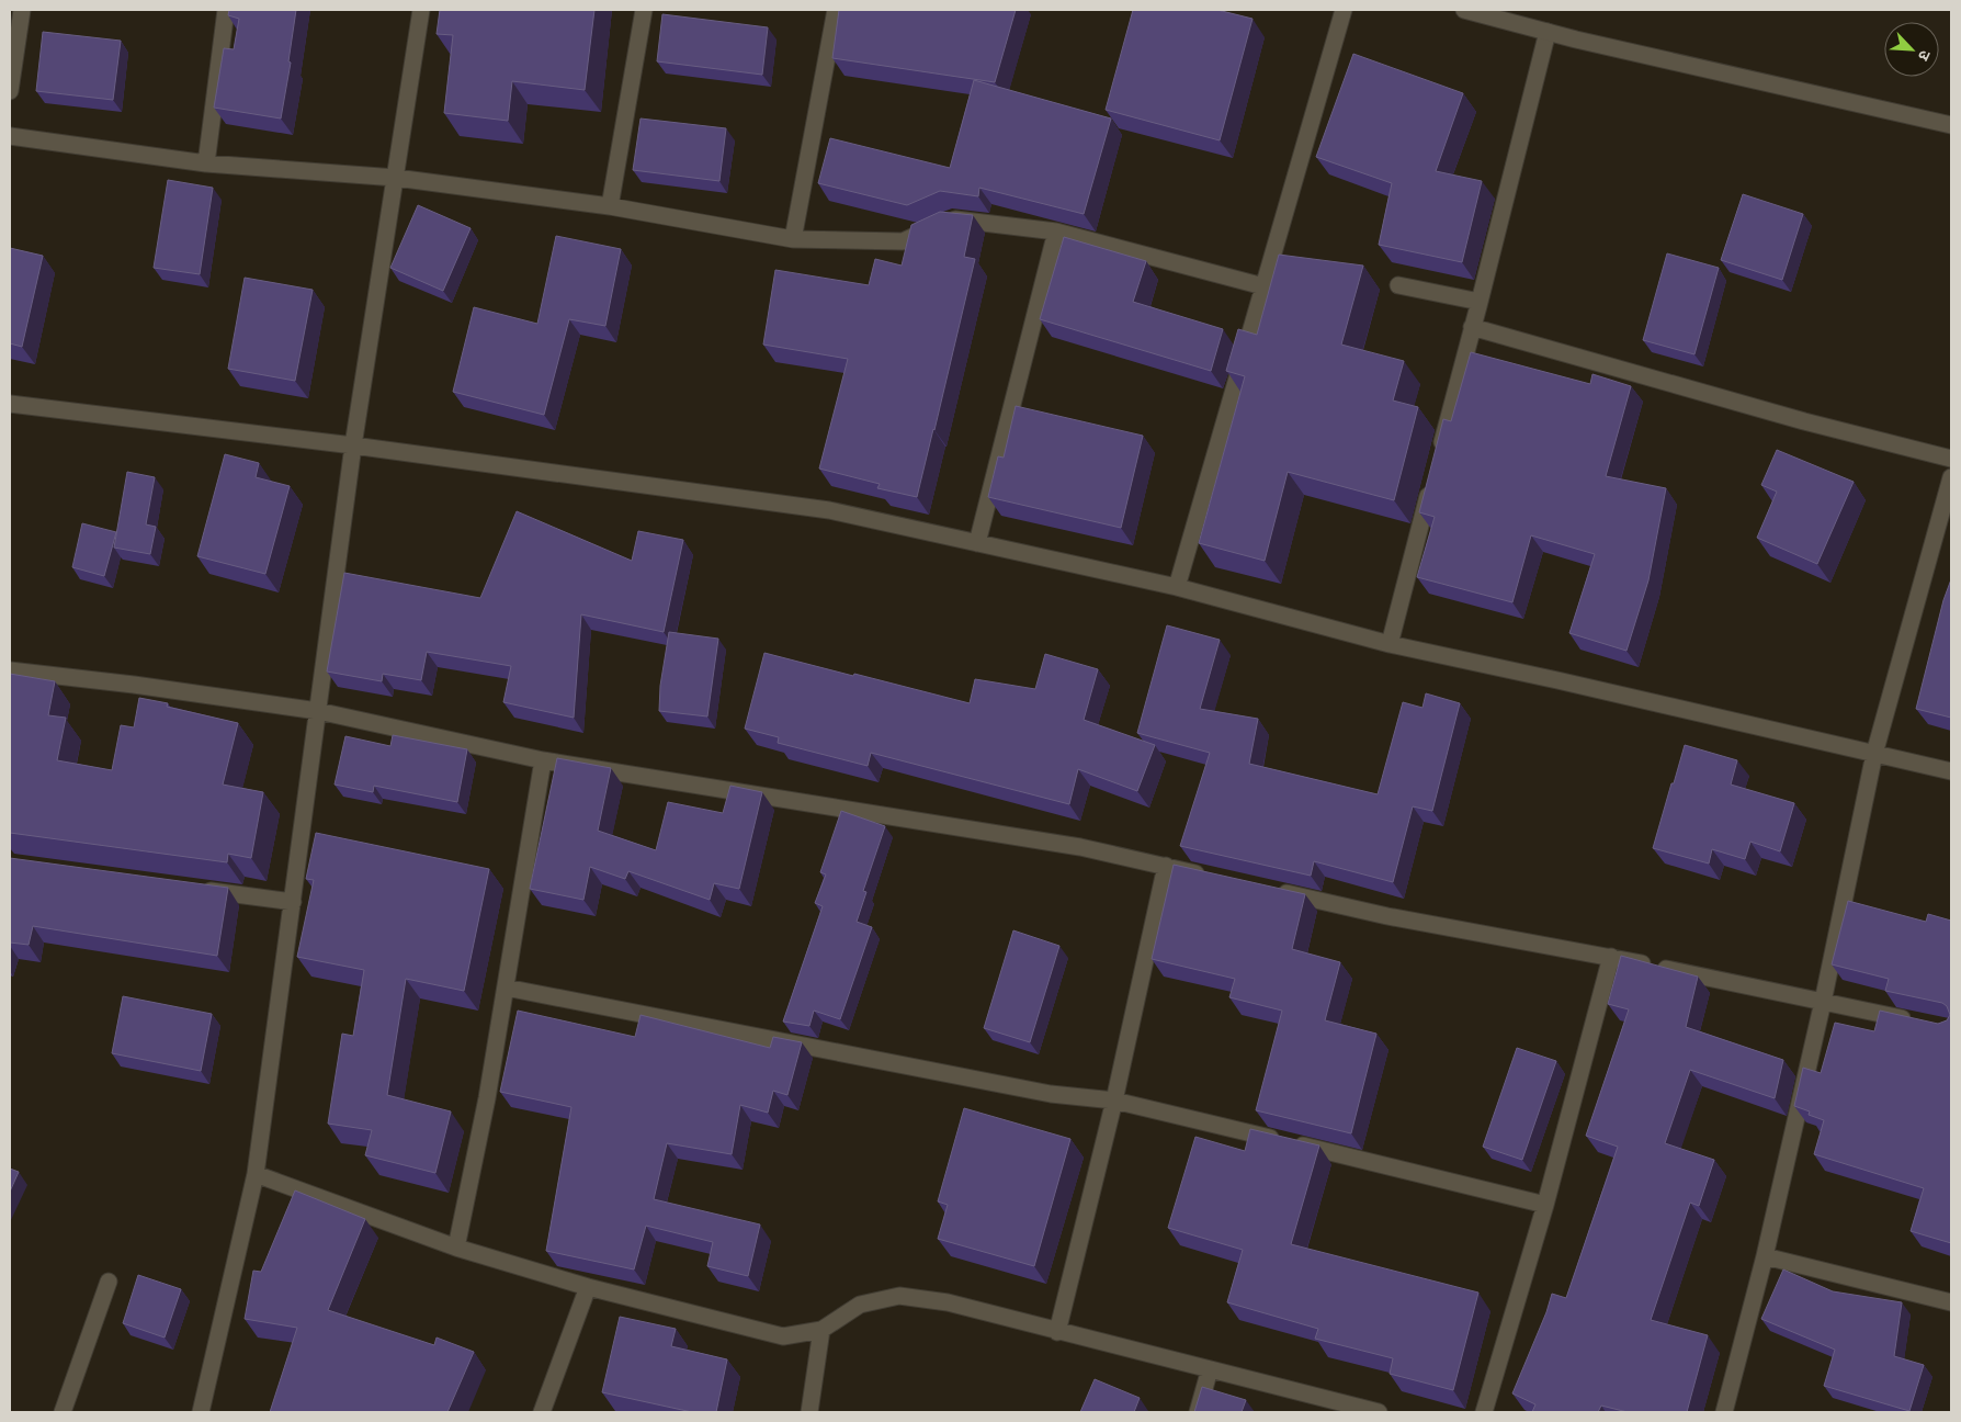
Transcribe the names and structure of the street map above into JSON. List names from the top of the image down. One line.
{"north":"bottom right"}
